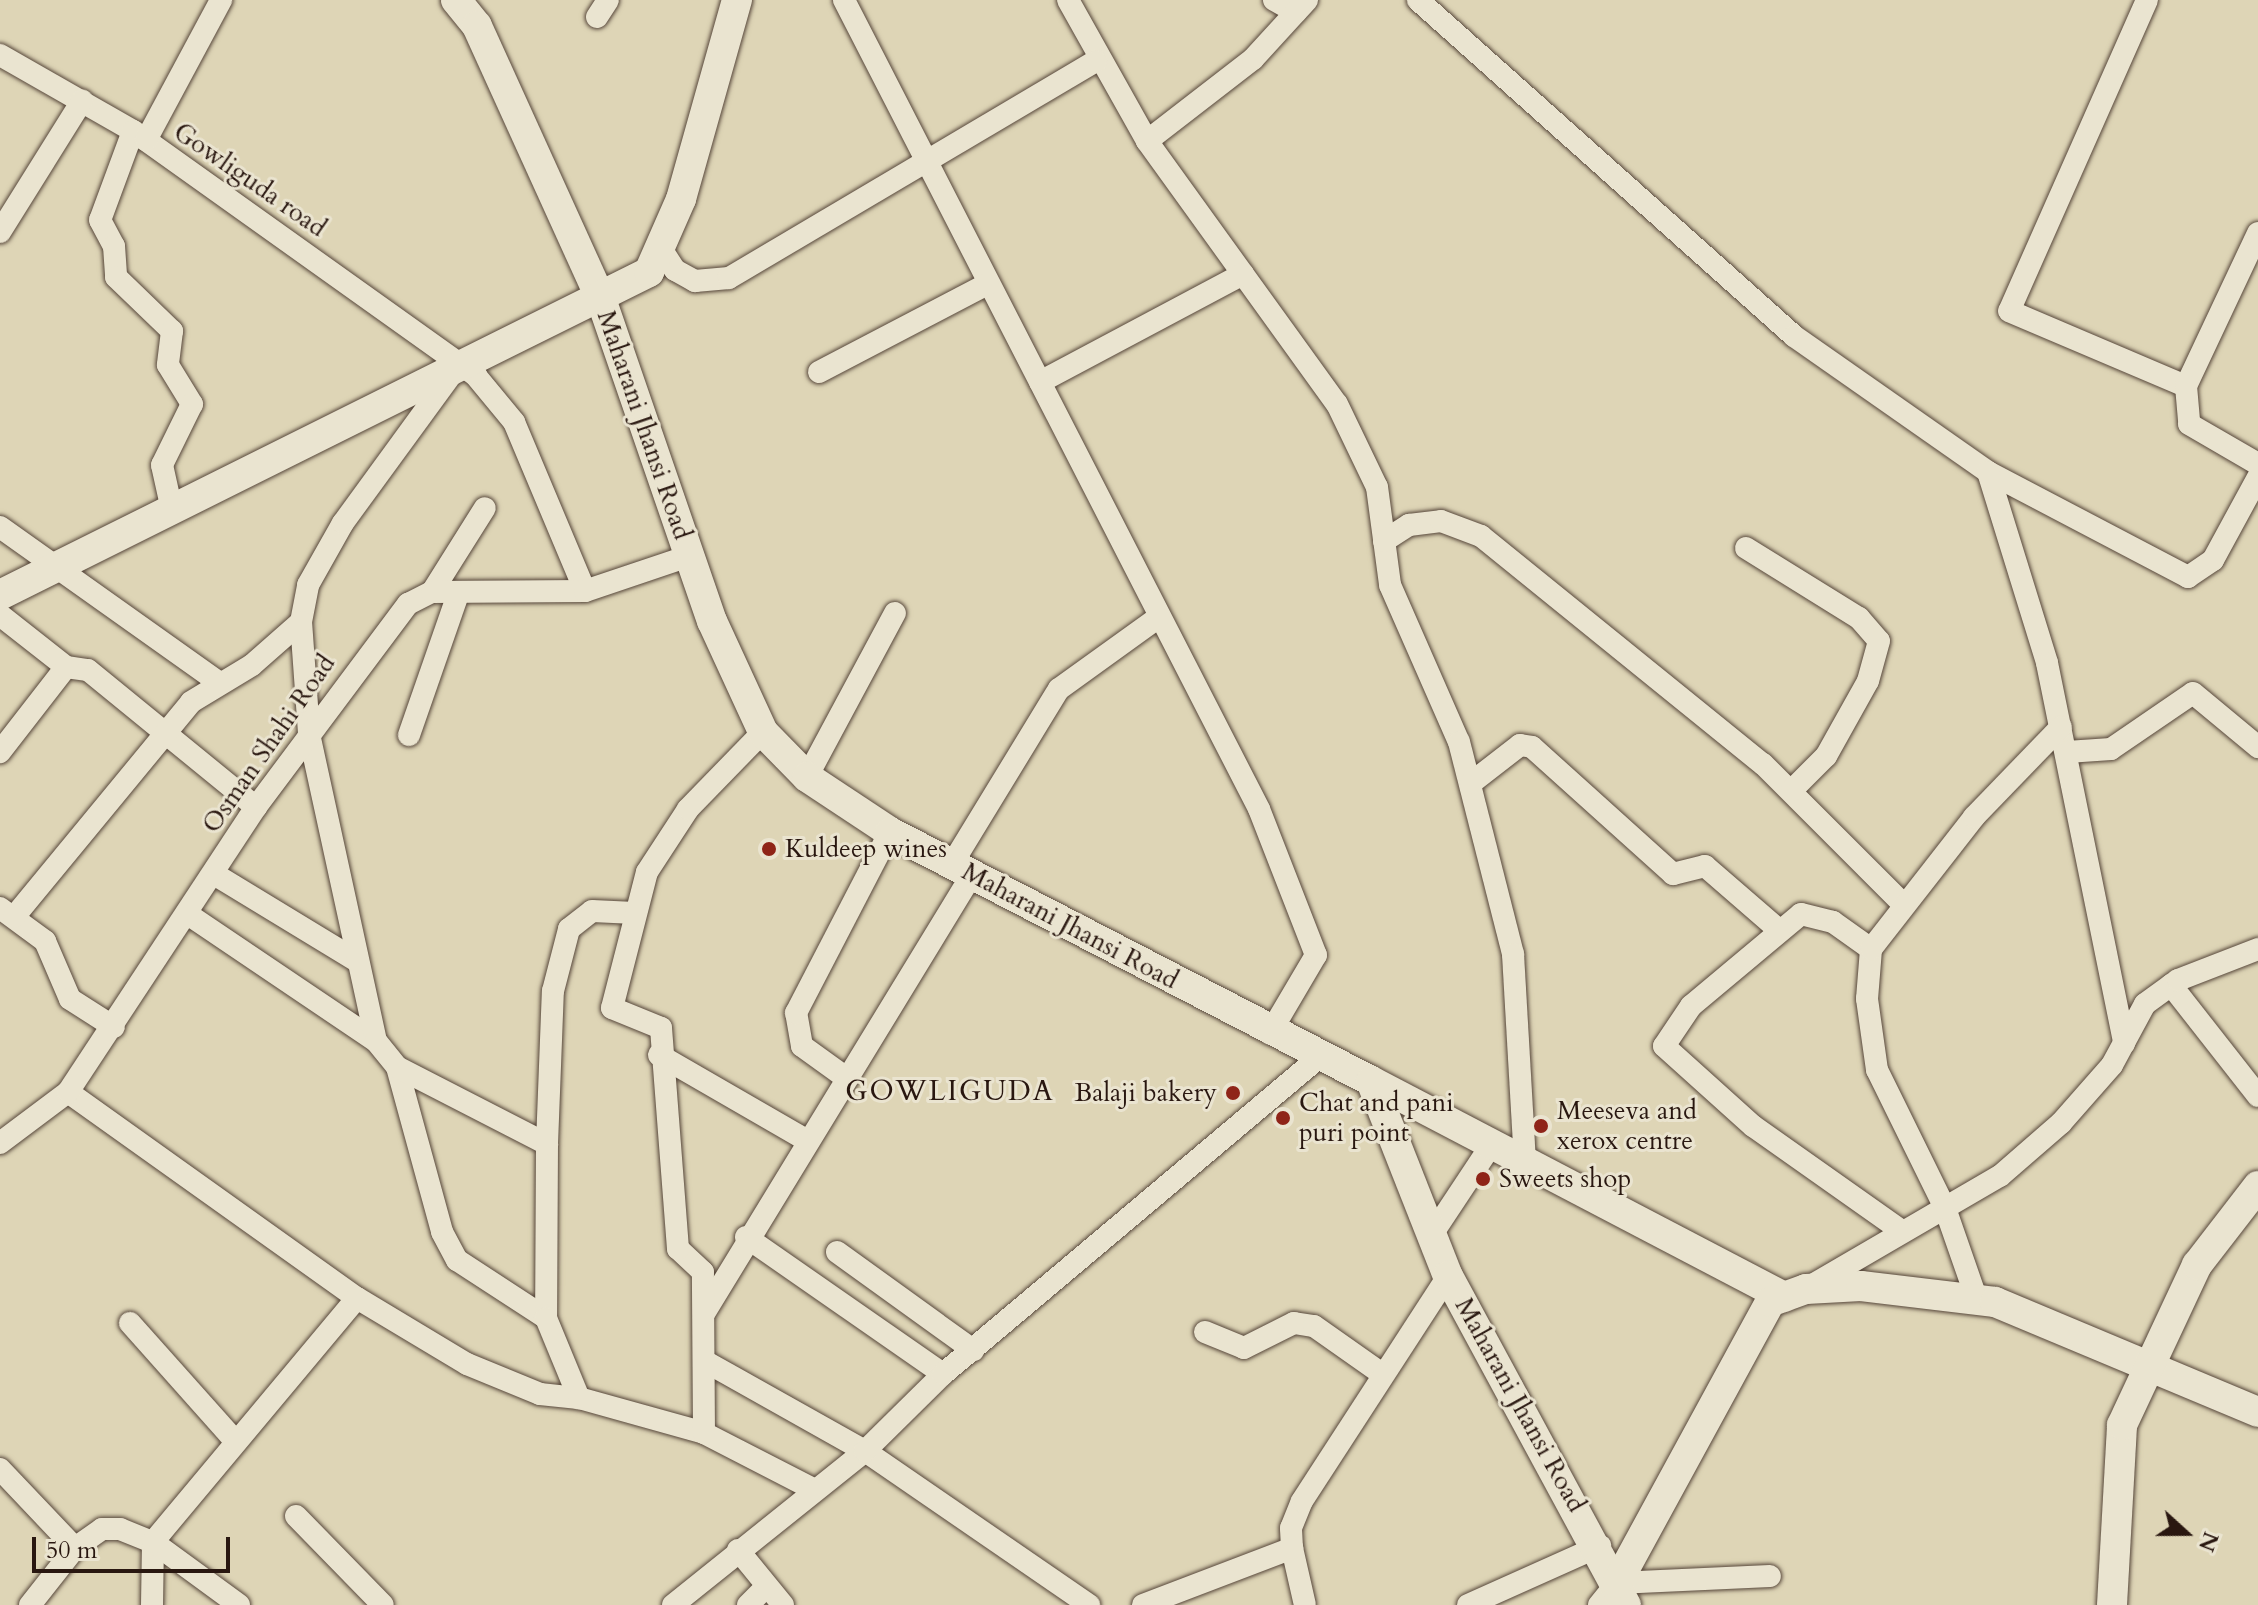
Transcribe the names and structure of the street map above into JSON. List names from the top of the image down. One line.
{"streets":{"street":["Gowliguda road","Maharani Jhansi Road","Osman Shahi Road"]},"districts":["GOWLIGUDA"],"places":["Kuldeep wines","Balaji bakery","Chat and pani puri point","Meeseva and xerox centre","Sweets shop"],"scale_bar":"50 m","north":"right"}
